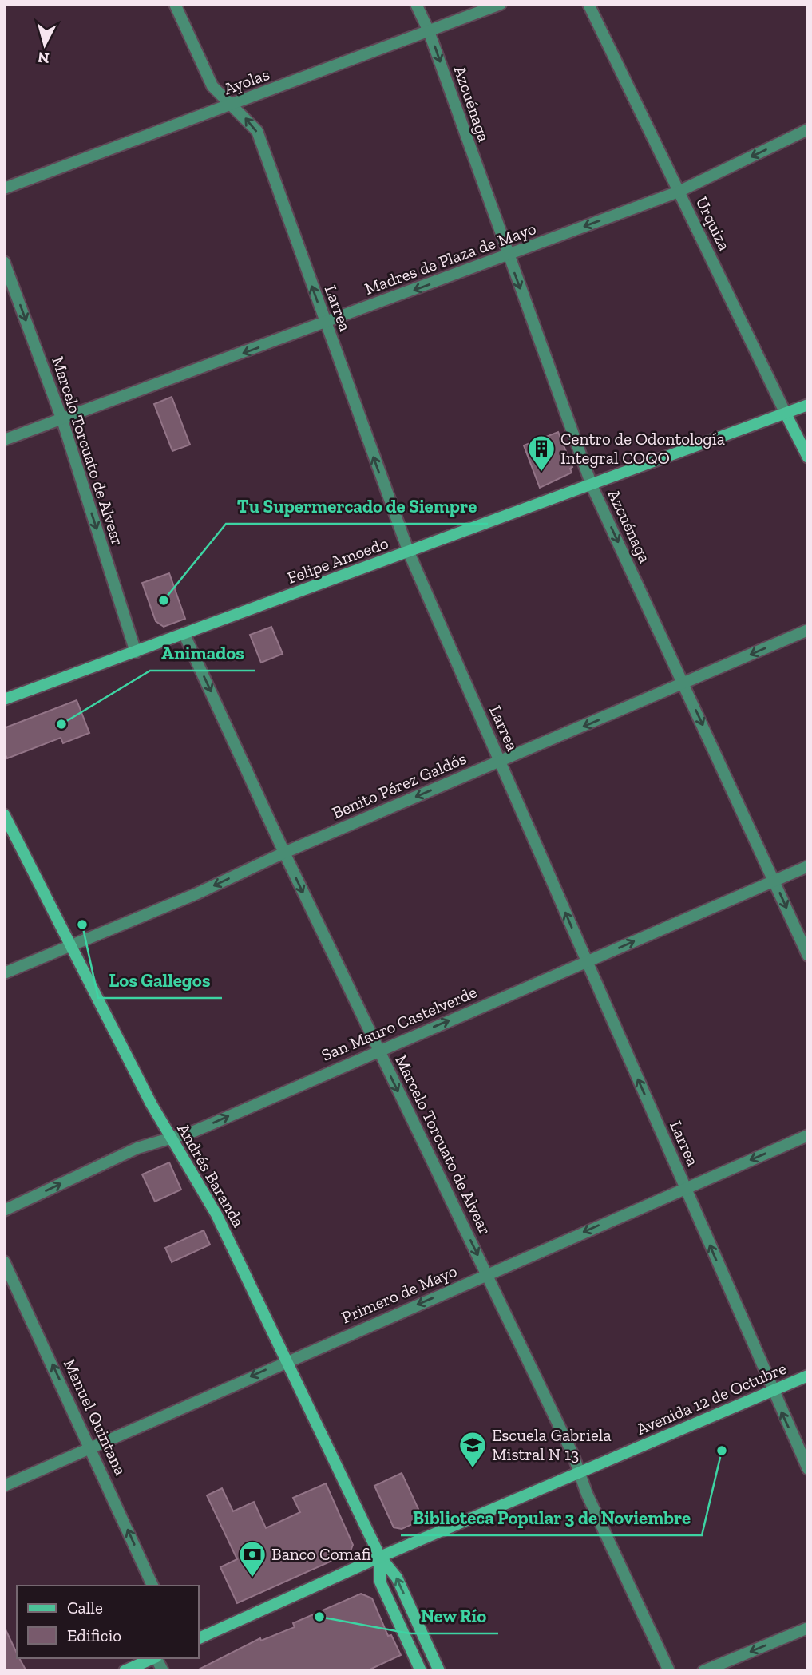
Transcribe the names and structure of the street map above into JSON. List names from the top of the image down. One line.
{"streets":{"main road":["Urquiza","Felipe Amoedo","Andrés Baranda","Avenida 12 de Octubre"],"street":["Ayolas","Azcuénaga","Madres de Plaza de Mayo","Larrea","Marcelo Torcuato de Alvear","Benito Pérez Galdós","San Mauro Castelverde","Primero de Mayo","Manuel Quintana"]},"crossings":[["Ayolas","Azcuénaga"],["Ayolas","Larrea"],["Azcuénaga","Madres de Plaza de Mayo"],["Azcuénaga","Felipe Amoedo"],["Azcuénaga","Benito Pérez Galdós"],["Azcuénaga","San Mauro Castelverde"],["Urquiza","Madres de Plaza de Mayo"],["Urquiza","Felipe Amoedo"],["Madres de Plaza de Mayo","Larrea"],["Madres de Plaza de Mayo","Marcelo Torcuato de Alvear"],["Larrea","Felipe Amoedo"],["Larrea","Benito Pérez Galdós"],["Larrea","San Mauro Castelverde"],["Larrea","Primero de Mayo"],["Larrea","Avenida 12 de Octubre"],["Marcelo Torcuato de Alvear","Felipe Amoedo"],["Marcelo Torcuato de Alvear","Benito Pérez Galdós"],["Marcelo Torcuato de Alvear","San Mauro Castelverde"],["Marcelo Torcuato de Alvear","Primero de Mayo"],["Marcelo Torcuato de Alvear","Avenida 12 de Octubre"],["Benito Pérez Galdós","Andrés Baranda"],["San Mauro Castelverde","Andrés Baranda"],["Andrés Baranda","Primero de Mayo"],["Andrés Baranda","Avenida 12 de Octubre"],["Primero de Mayo","Manuel Quintana"]],"one_way":["Azcuénaga","Madres de Plaza de Mayo","Larrea","Marcelo Torcuato de Alvear","Benito Pérez Galdós","San Mauro Castelverde","Primero de Mayo","Manuel Quintana"],"places":{"building":["Centro de Odontología Integral COQO"],"other":["Tu Supermercado de Siempre","Animados","Los Gallegos","Biblioteca Popular 3 de Noviembre","New Río"],"school or university":["Escuela Gabriela Mistral N 13"],"bank":["Banco Comafi"]},"legend":["Calle","Edificio"],"north":"bottom"}
